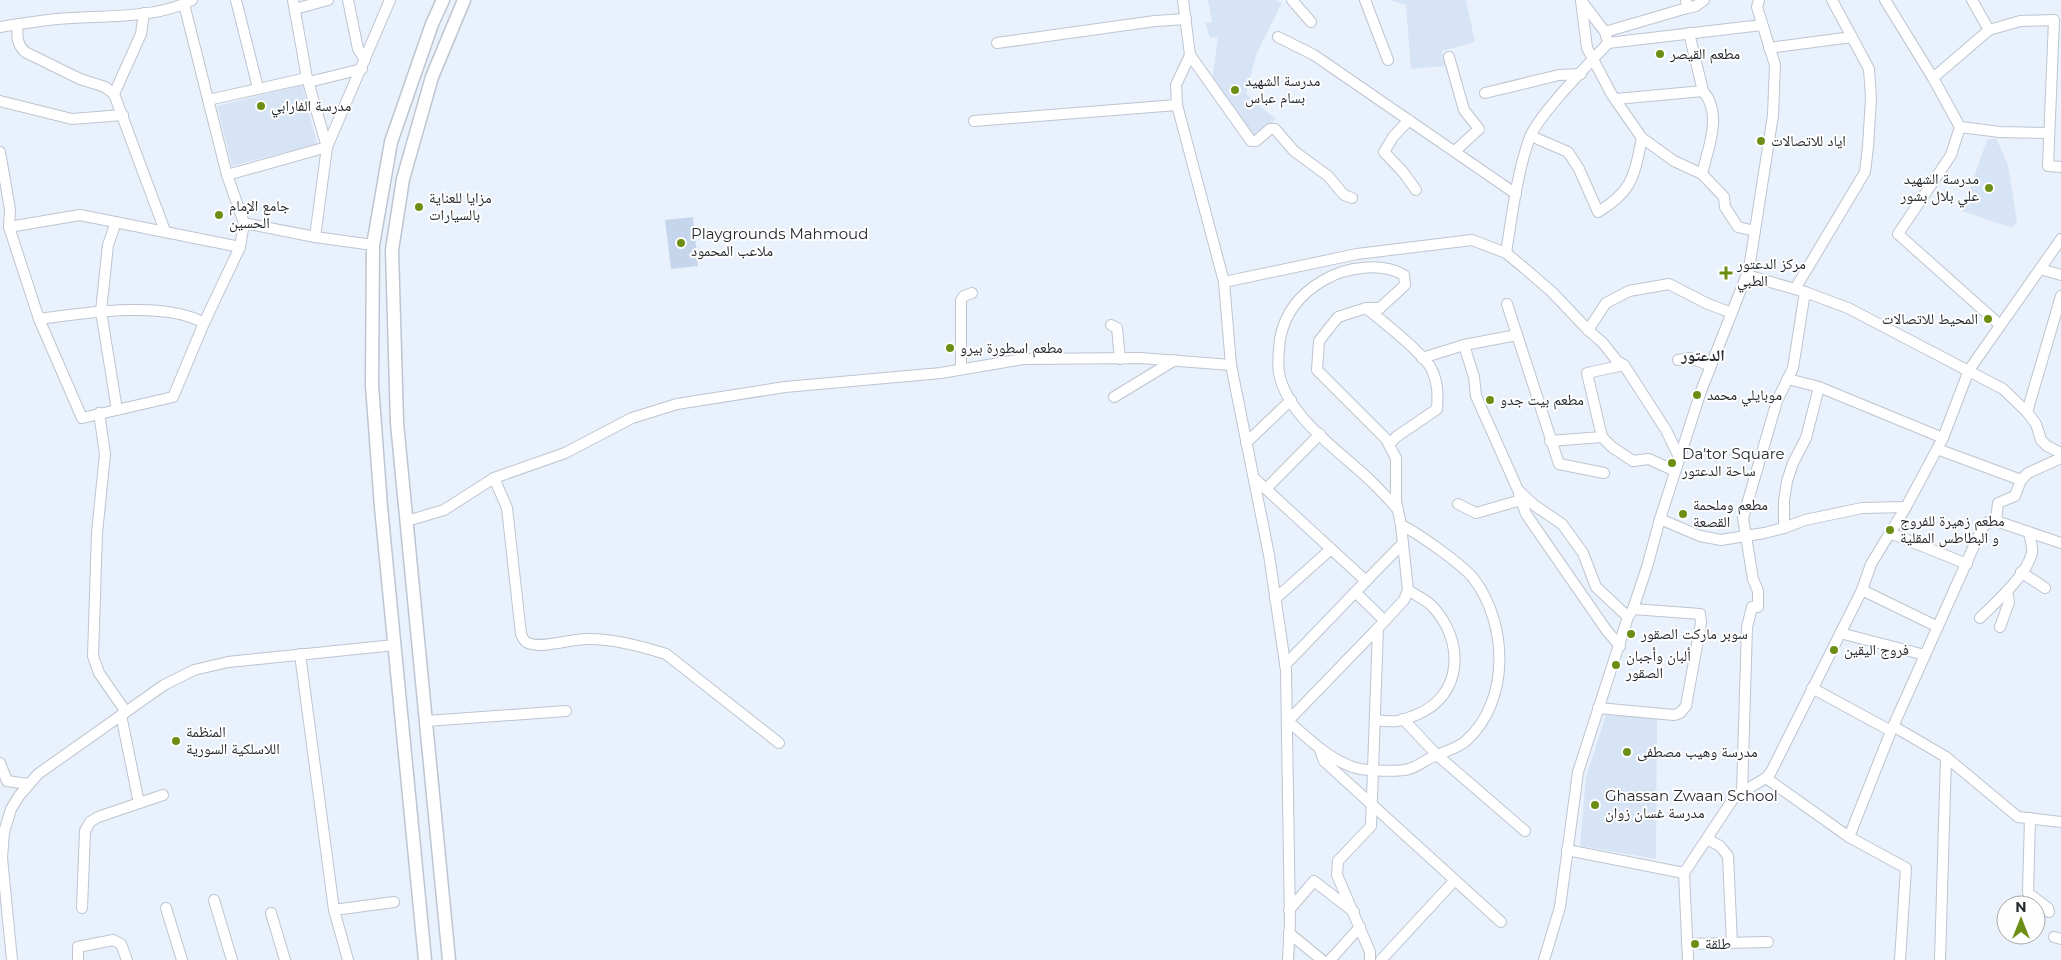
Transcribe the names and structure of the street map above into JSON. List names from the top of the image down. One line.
{"districts":["الدعتور"],"places":{"other":["مطعم القيصر","مدرسة الشهيد بسام عباس","مدرسة الفارابي","اياد للاتصالات","مدرسة الشهيد علي بلال بشور","مزايا للعناية بالسيارات","جامع الإمام الحسين","Playgrounds Mahmoud ملاعب المحمود","المحيط للاتصالات","مطعم اسطورة بيرو","موبايلي محمد","مطعم بيت جدو","Da'tor Square ساحة الدعتور","مطعم وملحمة القصعة","مطعم زهيرة للفروج و البطاطس المقلية","سوبر ماركت الصقور","فروج اليقين","ألبان وأجبان الصقور","المنظمة اللاسلكية السورية","مدرسة وهيب مصطفى","Ghassan Zwaan School مدرسة غسان زوان","طلقة"],"health":["مركز الدعتور الطبي"]},"north":"top"}
